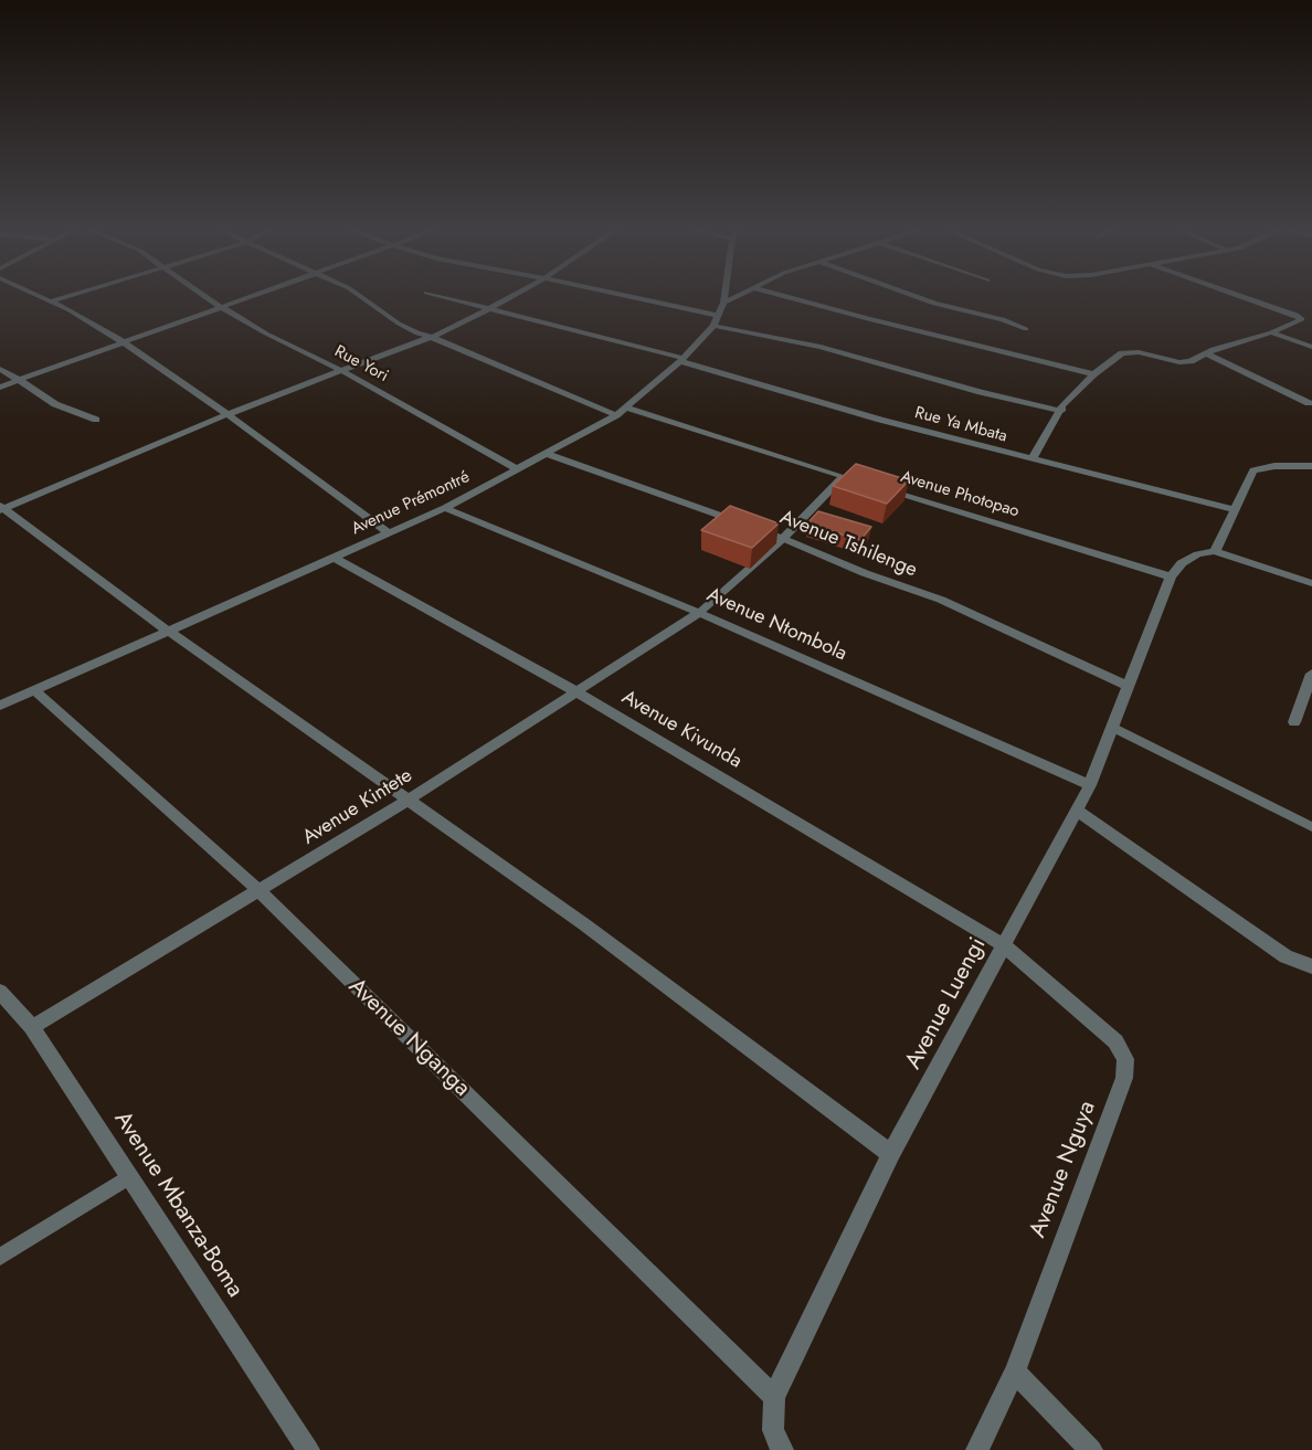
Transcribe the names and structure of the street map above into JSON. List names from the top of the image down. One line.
{"streets":{"street":["Rue Yori","Rue Ya Mbata","Avenue Photopao","Avenue Prémontré","Avenue Tshilenge","Avenue Ntombola","Avenue Kivunda","Avenue Kintete","Avenue Luengi","Avenue Nganga","Avenue Nguya","Avenue Mbanza-Boma"]},"crossings":[["Rue Yori","Avenue Prémontré"],["Rue Ya Mbata","Avenue Prémontré"],["Avenue Photopao","Avenue Luengi"],["Avenue Prémontré","Avenue Tshilenge"],["Avenue Prémontré","Avenue Ntombola"],["Avenue Prémontré","Avenue Kivunda"],["Avenue Prémontré","Avenue Nganga"],["Avenue Tshilenge","Avenue Luengi"],["Avenue Ntombola","Avenue Kintete"],["Avenue Ntombola","Avenue Luengi"],["Avenue Kivunda","Avenue Kintete"],["Avenue Kivunda","Avenue Luengi"],["Avenue Kivunda","Avenue Nguya"],["Avenue Kintete","Avenue Nganga"],["Avenue Kintete","Avenue Mbanza-Boma"],["Avenue Luengi","Avenue Nganga"],["Avenue Luengi","Avenue Nguya"]]}
